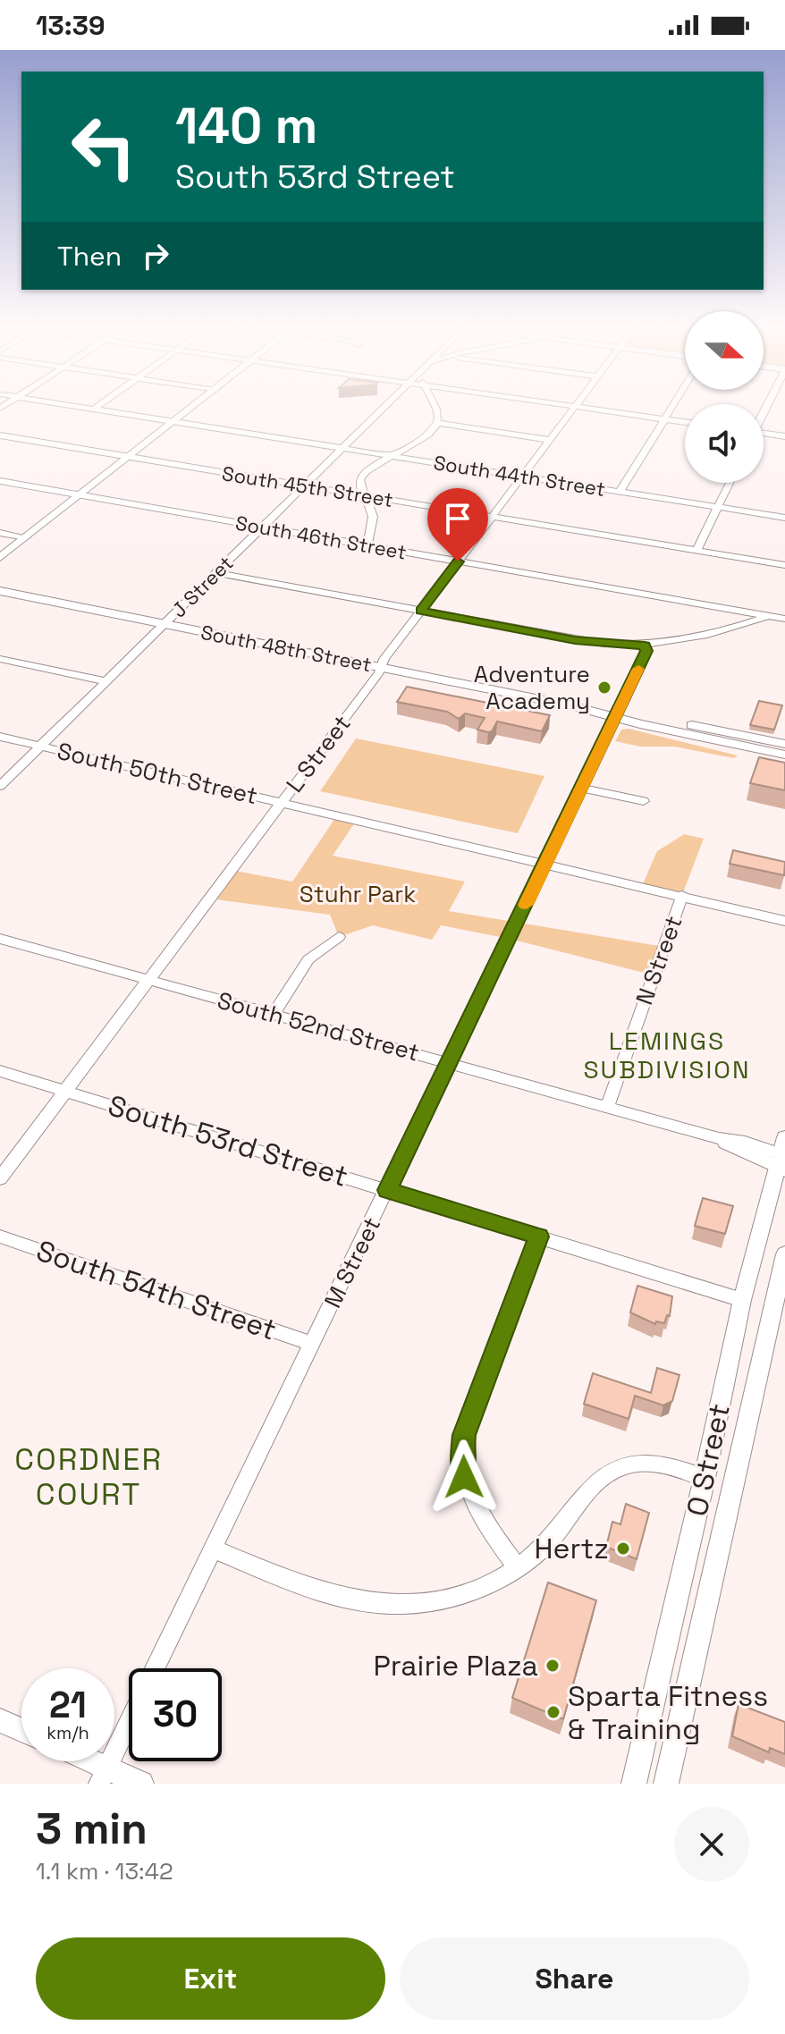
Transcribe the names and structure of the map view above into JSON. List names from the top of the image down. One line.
{"streets":{"main road":["South 48th Street","O Street"],"street":["South 44th Street","South 45th Street","South 46th Street","J Street","L Street","South 50th Street","N Street","South 52nd Street","South 53rd Street","M Street","South 54th Street"]},"crossings":[["South 44th Street","J Street"],["South 44th Street","L Street"],["South 45th Street","J Street"],["South 45th Street","L Street"],["South 46th Street","J Street"],["South 46th Street","L Street"],["J Street","South 48th Street"],["J Street","South 50th Street"],["South 48th Street","L Street"],["South 48th Street","M Street"],["L Street","South 50th Street"],["L Street","South 52nd Street"],["L Street","South 53rd Street"],["South 50th Street","N Street"],["South 50th Street","M Street"],["N Street","South 52nd Street"],["South 52nd Street","M Street"],["South 52nd Street","O Street"],["South 53rd Street","M Street"],["South 53rd Street","O Street"],["M Street","South 54th Street"]],"districts":["LEMINGS SUBDIVISION","CORDNER COURT"],"parks":["Stuhr Park"],"places":["Adventure Academy","Hertz","Prairie Plaza","Sparta Fitness & Training"],"north":"right","page":{"status":"13:39","turn":["140 m","South 53rd Street"],"then":"Then","speed":"21 km/h","limit":"30","heading":["3 min","1.1 km · 13:42"],"buttons":["Exit","Share"]}}
